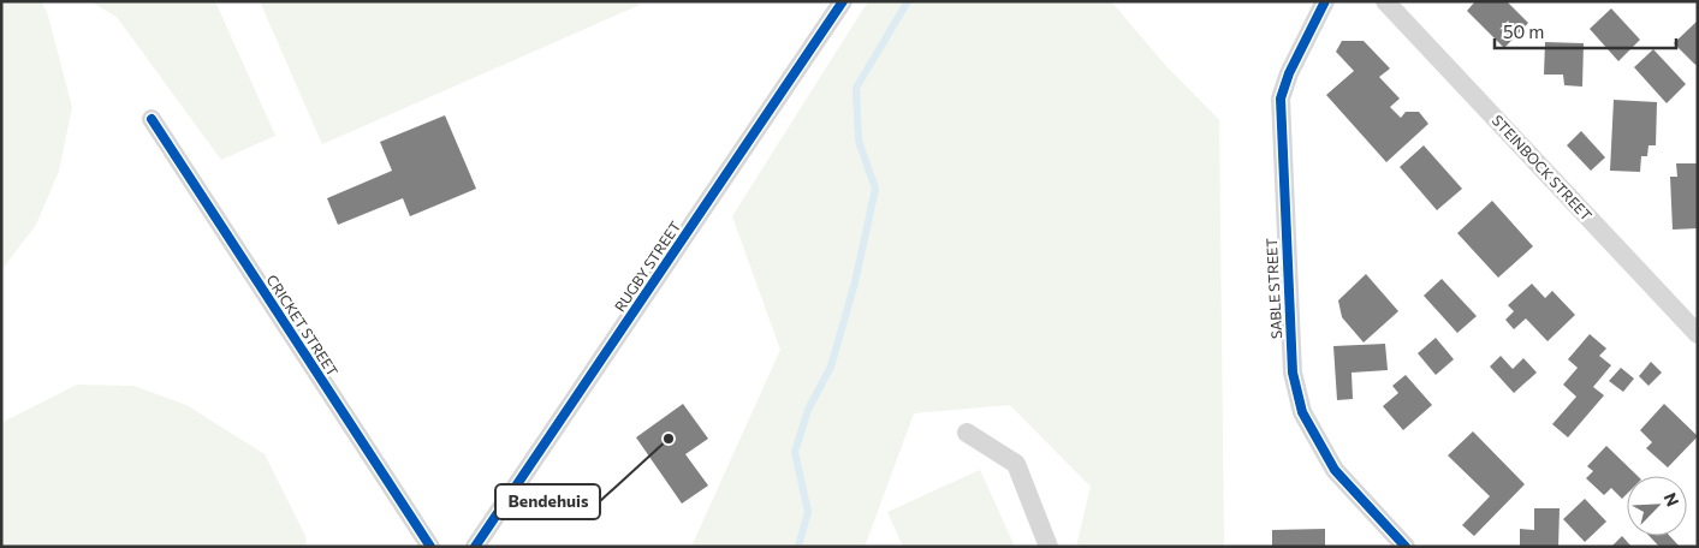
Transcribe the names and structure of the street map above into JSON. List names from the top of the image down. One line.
{"streets":{"street":["STEINBOCK STREET","RUGBY STREET","SABLE STREET","CRICKET STREET"]},"places":["Bendehuis"],"scale_bar":"50 m","north":"top right"}
